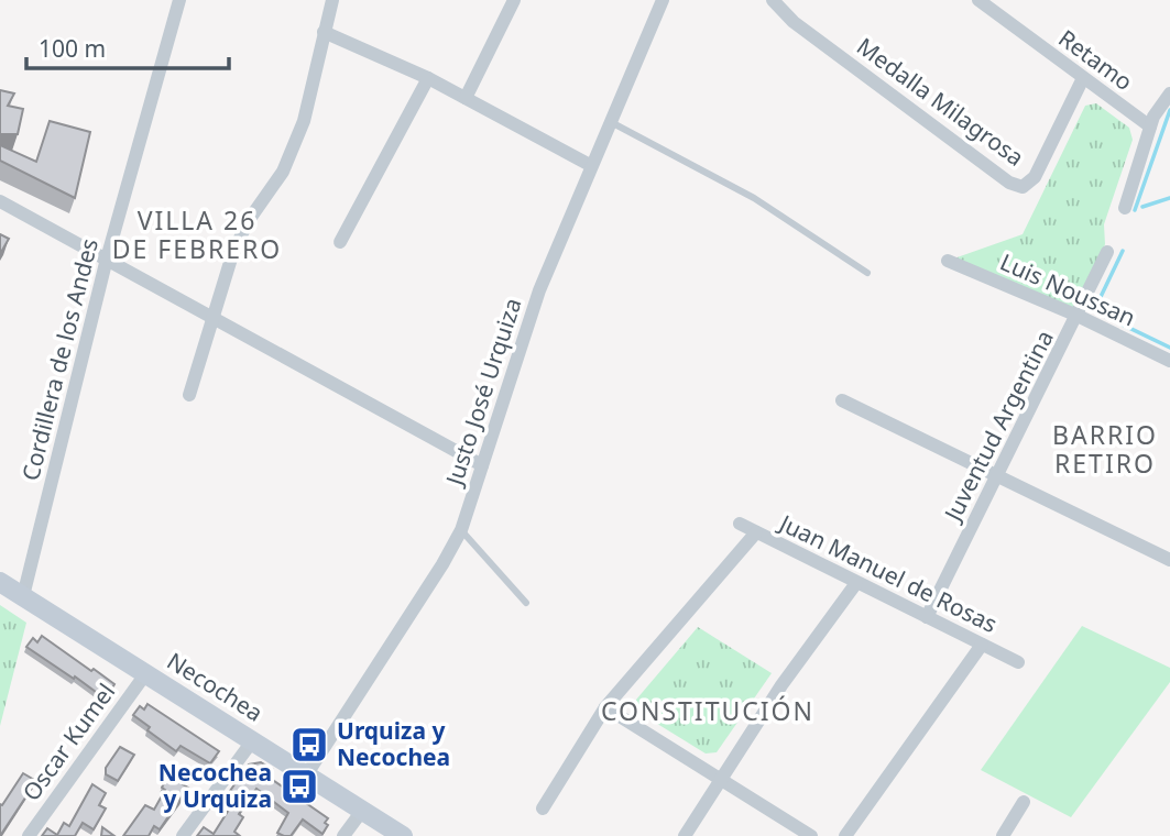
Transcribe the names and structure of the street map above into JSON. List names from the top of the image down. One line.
{"streets":{"main road":["Necochea"],"street":["Retamo","Medalla Milagrosa","Luis Noussan","Cordillera de los Andes","Justo José Urquiza","Juventud Argentina","Juan Manuel de Rosas","Oscar Kumel"]},"crossings":[["Retamo","Medalla Milagrosa"],["Luis Noussan","Juventud Argentina"],["Cordillera de los Andes","Necochea"],["Justo José Urquiza","Necochea"],["Juventud Argentina","Juan Manuel de Rosas"],["Necochea","Oscar Kumel"]],"districts":["VILLA 26 DE FEBRERO","BARRIO RETIRO","CONSTITUCIÓN"],"places":{"bus stop":["Urquiza y Necochea","Necochea y Urquiza"]},"scale_bar":"100 m"}
